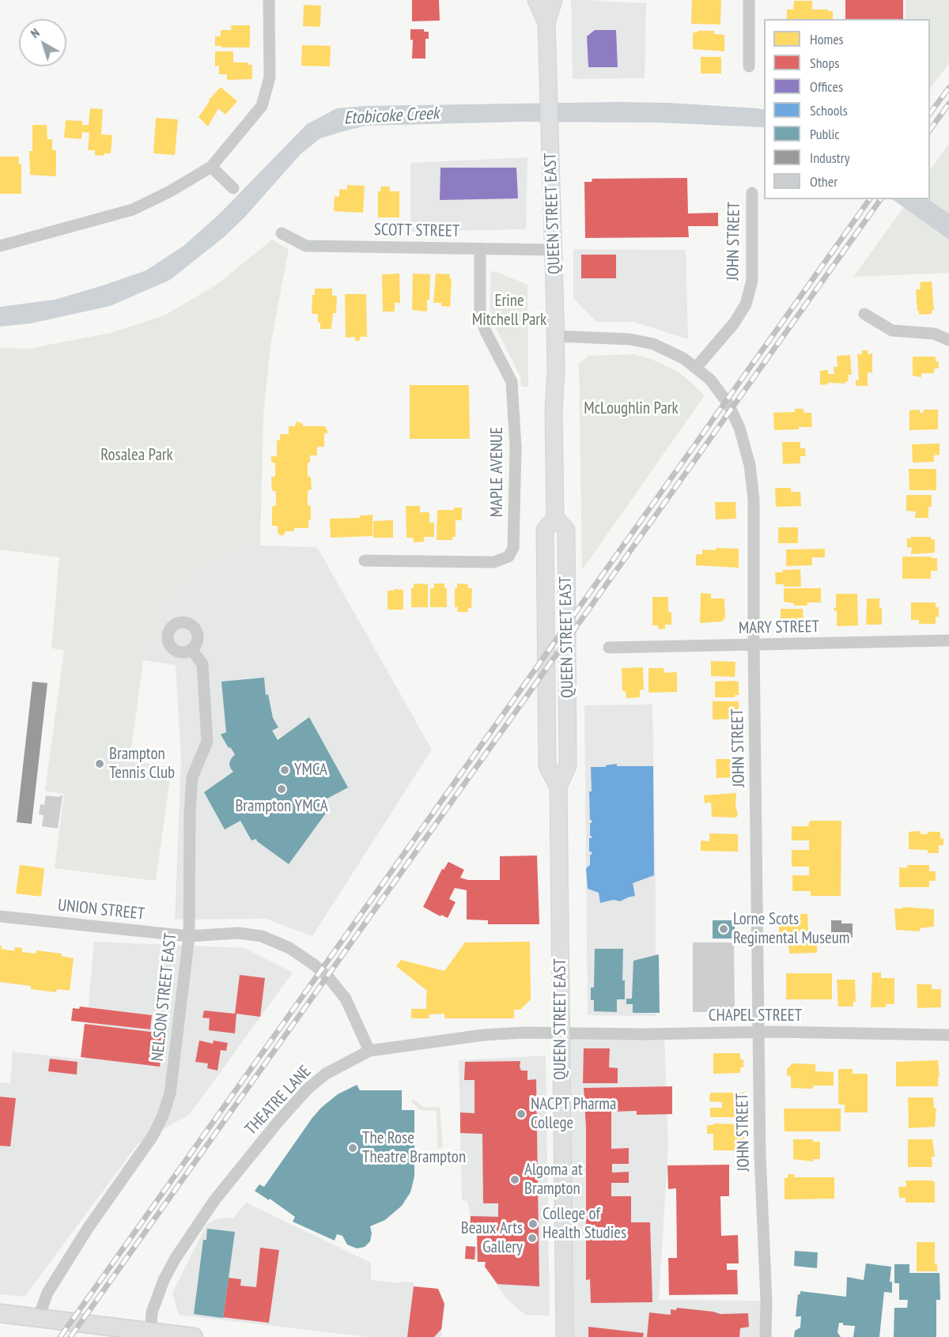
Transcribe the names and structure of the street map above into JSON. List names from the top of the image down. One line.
{"streets":{"main road":["QUEEN STREET EAST"],"street":["SCOTT STREET","JOHN STREET","MAPLE AVENUE","MARY STREET","UNION STREET","NELSON STREET EAST","CHAPEL STREET","THEATRE LANE"]},"crossings":[["QUEEN STREET EAST","SCOTT STREET"],["QUEEN STREET EAST","CHAPEL STREET"],["QUEEN STREET EAST","THEATRE LANE"],["SCOTT STREET","MAPLE AVENUE"],["JOHN STREET","MARY STREET"],["JOHN STREET","CHAPEL STREET"],["UNION STREET","NELSON STREET EAST"],["UNION STREET","THEATRE LANE"],["CHAPEL STREET","THEATRE LANE"]],"water":["Etobicoke Creek"],"parks":["Erine Mitchell Park","McLoughlin Park","Rosalea Park"],"places":["Brampton Tennis Club","YMCA","Brampton YMCA","Lorne Scots Regimental Museum","NACPT Pharma College","The Rose Theatre Brampton","Algoma at Brampton","College of Health Studies","Beaux Arts Gallery"],"legend":["Homes","Shops","Offices","Schools","Public","Industry","Other"],"north":"top left"}
